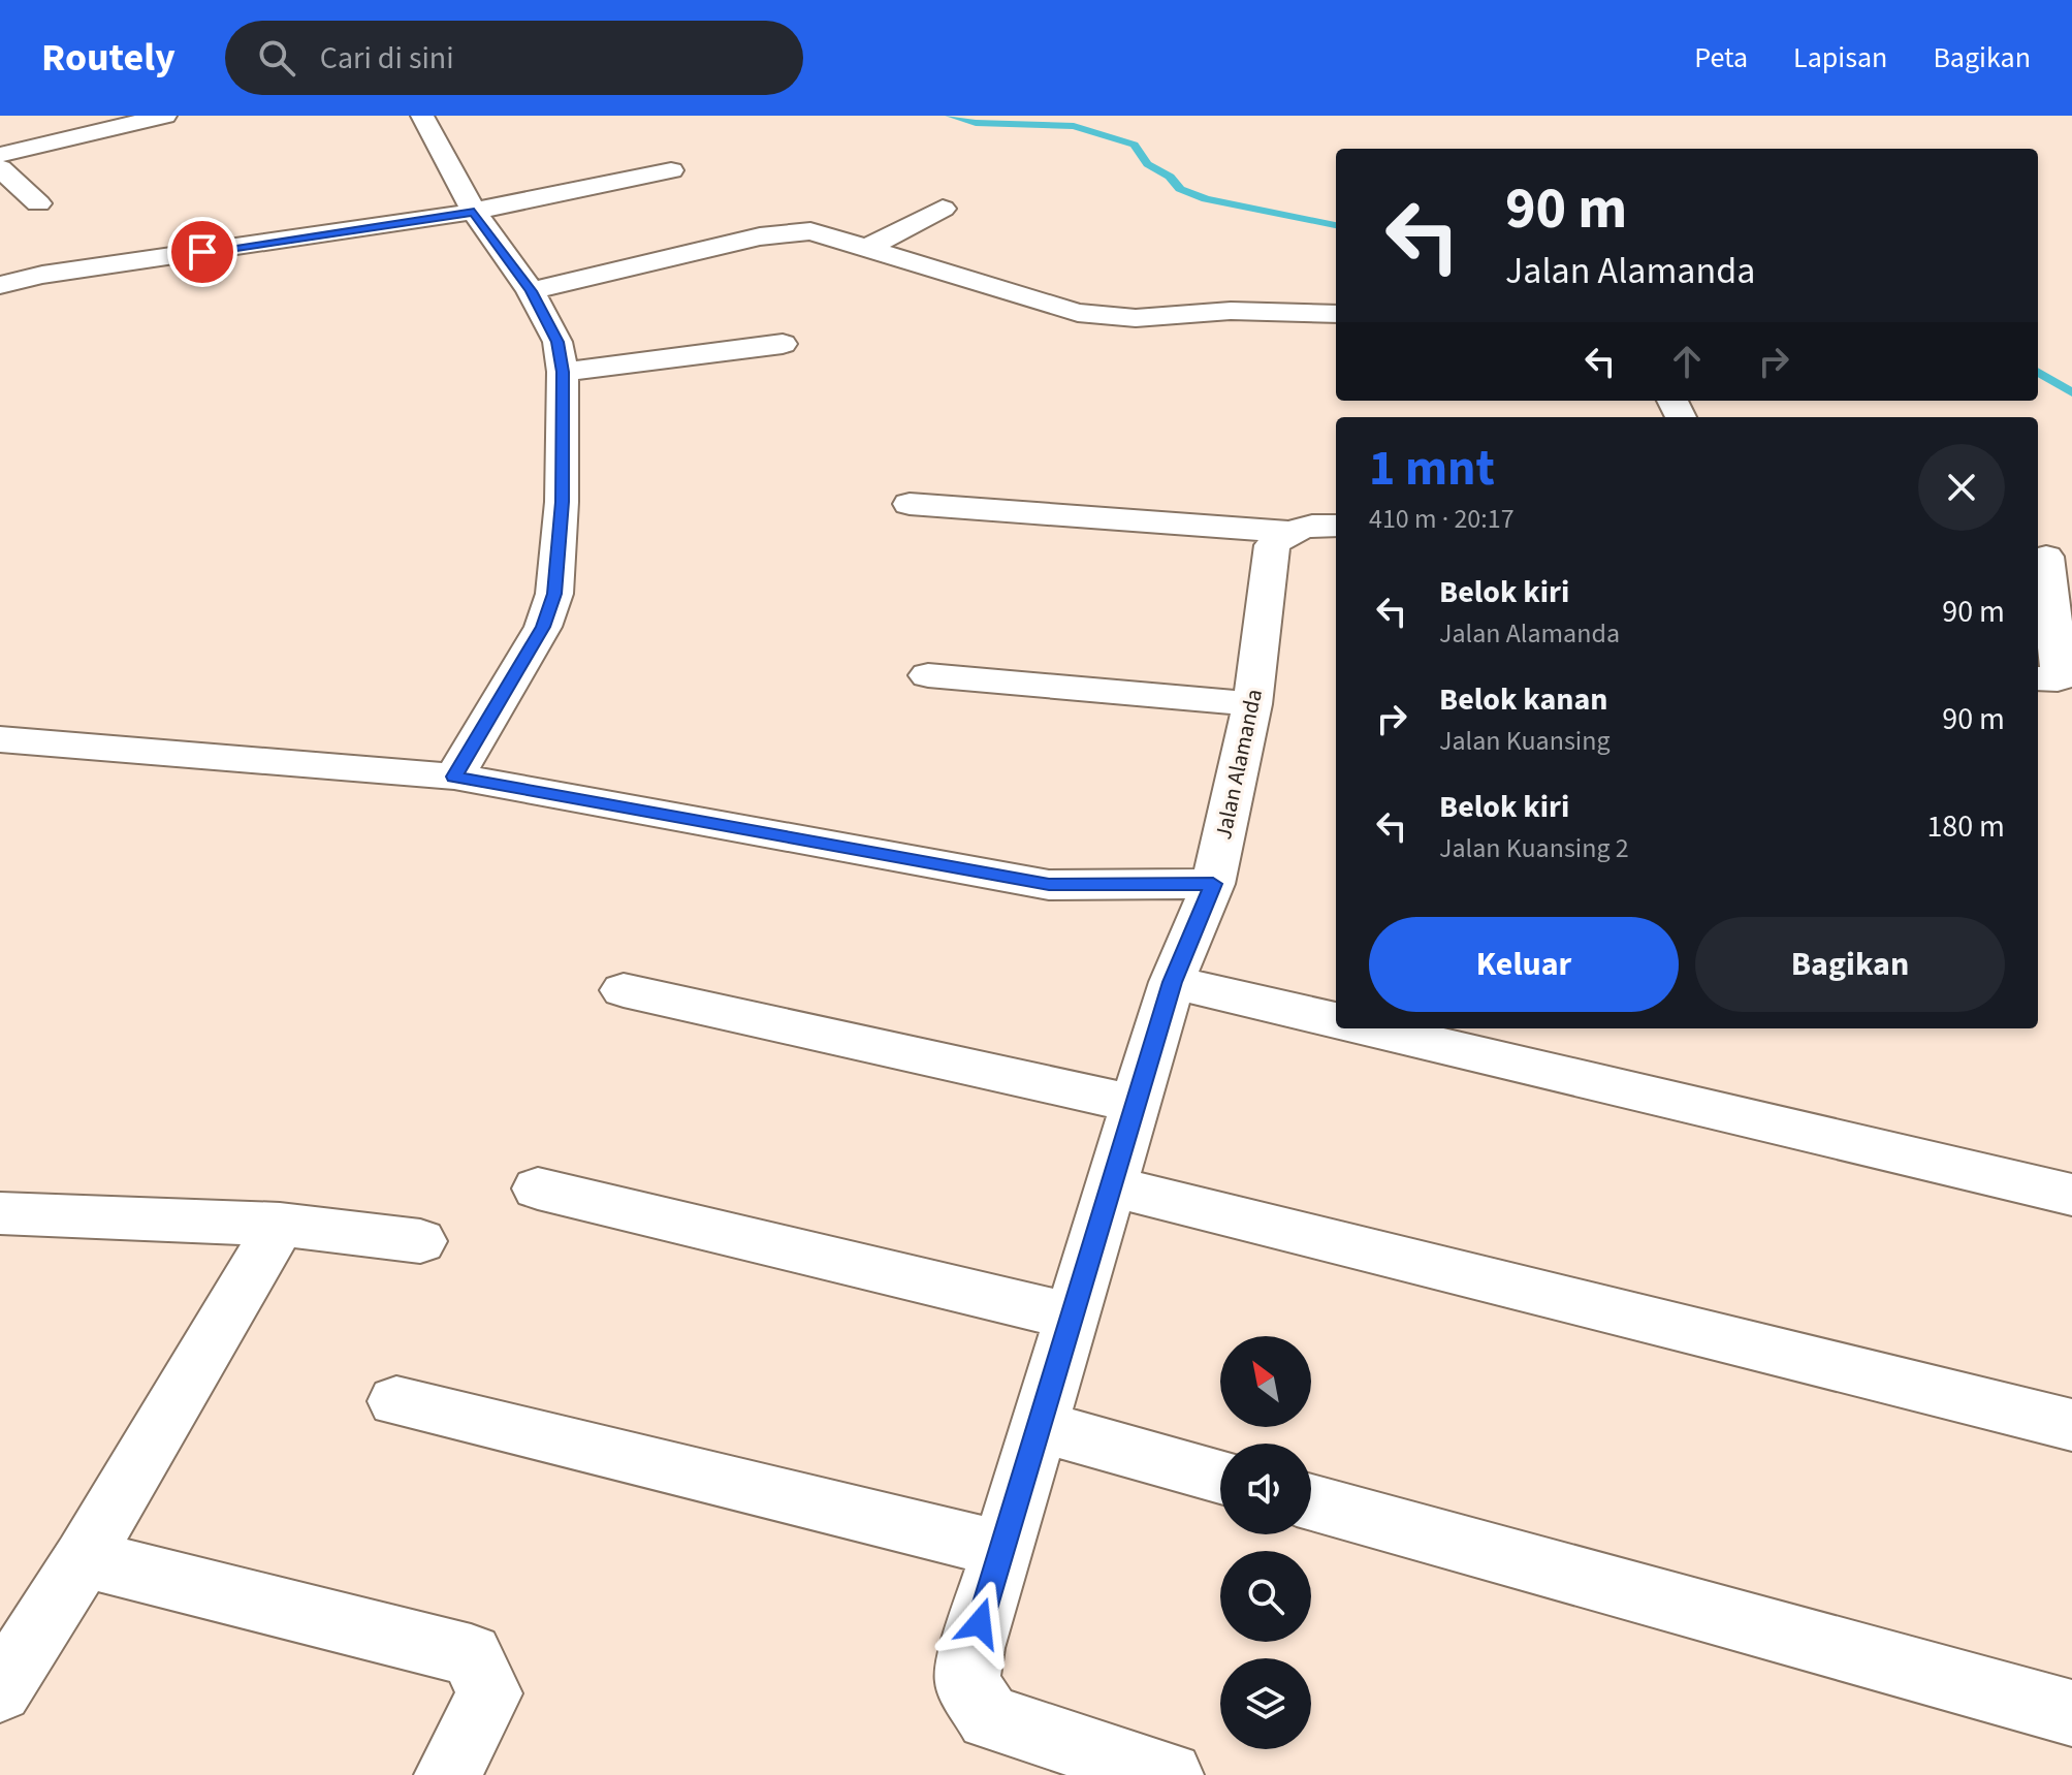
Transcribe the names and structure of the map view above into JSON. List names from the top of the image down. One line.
{"streets":{"street":["Jalan Alamanda"]},"north":"top left","page":{"header":"Routely","search":"Cari di sini","nav":["Peta","Lapisan","Bagikan"],"turn":["90 m","Jalan Alamanda"],"heading":["1 mnt","410 m · 20:17"],"list":[{"name":"Belok kiri","note":"Jalan Alamanda","value":"90 m"},{"name":"Belok kanan","note":"Jalan Kuansing","value":"90 m"},{"name":"Belok kiri","note":"Jalan Kuansing 2","value":"180 m"}],"buttons":["Keluar","Bagikan"]}}
